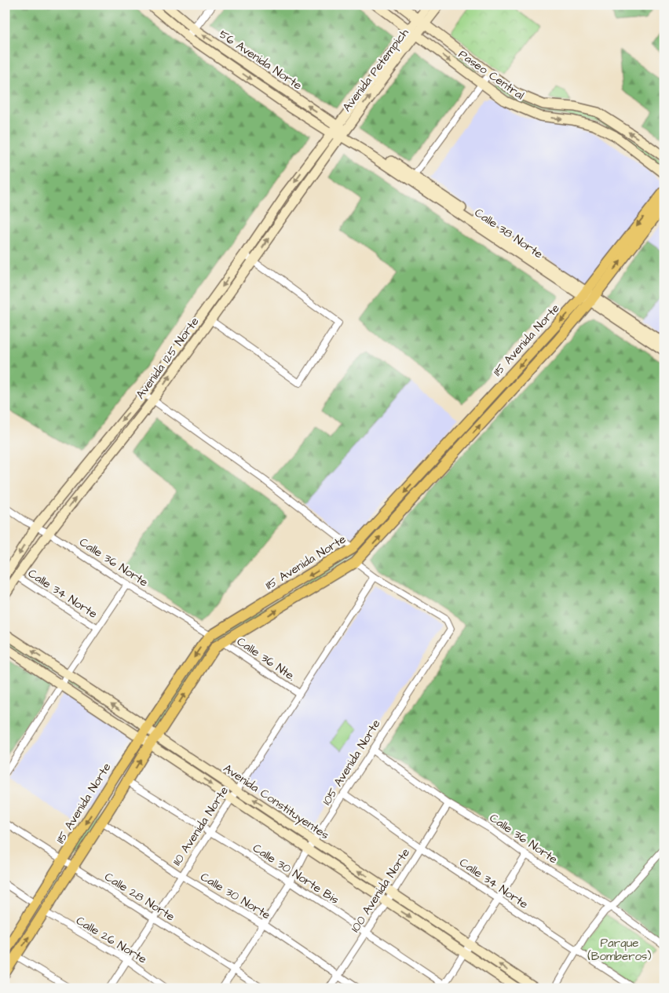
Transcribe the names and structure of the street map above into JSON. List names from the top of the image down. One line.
{"streets":{"main road":["56 Avenida Norte","Avenida Petempich","Paseo Central","Calle 38 Norte","115 Avenida Norte","Avenida 125 Norte","Avenida Constituyentes"],"street":["Calle 36 Norte","Calle 34 Norte","Calle 36 Nte.","105 Avenida Norte","110 Avenida Norte","Calle 30 Norte Bis","100 Avenida Norte","Calle 30 Norte","Calle 28 Norte","Calle 26 Norte"]},"crossings":[["56 Avenida Norte","Avenida Petempich"],["56 Avenida Norte","Calle 38 Norte"],["56 Avenida Norte","Avenida 125 Norte"],["Avenida Petempich","Paseo Central"],["Avenida Petempich","Calle 38 Norte"],["Avenida Petempich","Avenida 125 Norte"],["Calle 38 Norte","115 Avenida Norte"],["Calle 38 Norte","Avenida 125 Norte"],["115 Avenida Norte","Calle 36 Norte"],["115 Avenida Norte","Calle 36 Nte."],["115 Avenida Norte","Avenida Constituyentes"],["115 Avenida Norte","Calle 28 Norte"],["Avenida 125 Norte","Calle 36 Norte"],["Avenida 125 Norte","Calle 34 Norte"],["Calle 36 Norte","105 Avenida Norte"],["Calle 36 Norte","100 Avenida Norte"],["Calle 34 Norte","105 Avenida Norte"],["Calle 34 Norte","100 Avenida Norte"],["Calle 36 Nte.","110 Avenida Norte"],["105 Avenida Norte","Avenida Constituyentes"],["105 Avenida Norte","110 Avenida Norte"],["105 Avenida Norte","Calle 30 Norte Bis"],["105 Avenida Norte","Calle 30 Norte"],["105 Avenida Norte","Calle 28 Norte"],["Avenida Constituyentes","110 Avenida Norte"],["Avenida Constituyentes","100 Avenida Norte"],["110 Avenida Norte","Calle 30 Norte Bis"],["110 Avenida Norte","Calle 30 Norte"],["110 Avenida Norte","Calle 28 Norte"],["110 Avenida Norte","Calle 26 Norte"],["Calle 30 Norte Bis","100 Avenida Norte"],["100 Avenida Norte","Calle 30 Norte"]],"parks":["Parque (Bomberos)"]}
